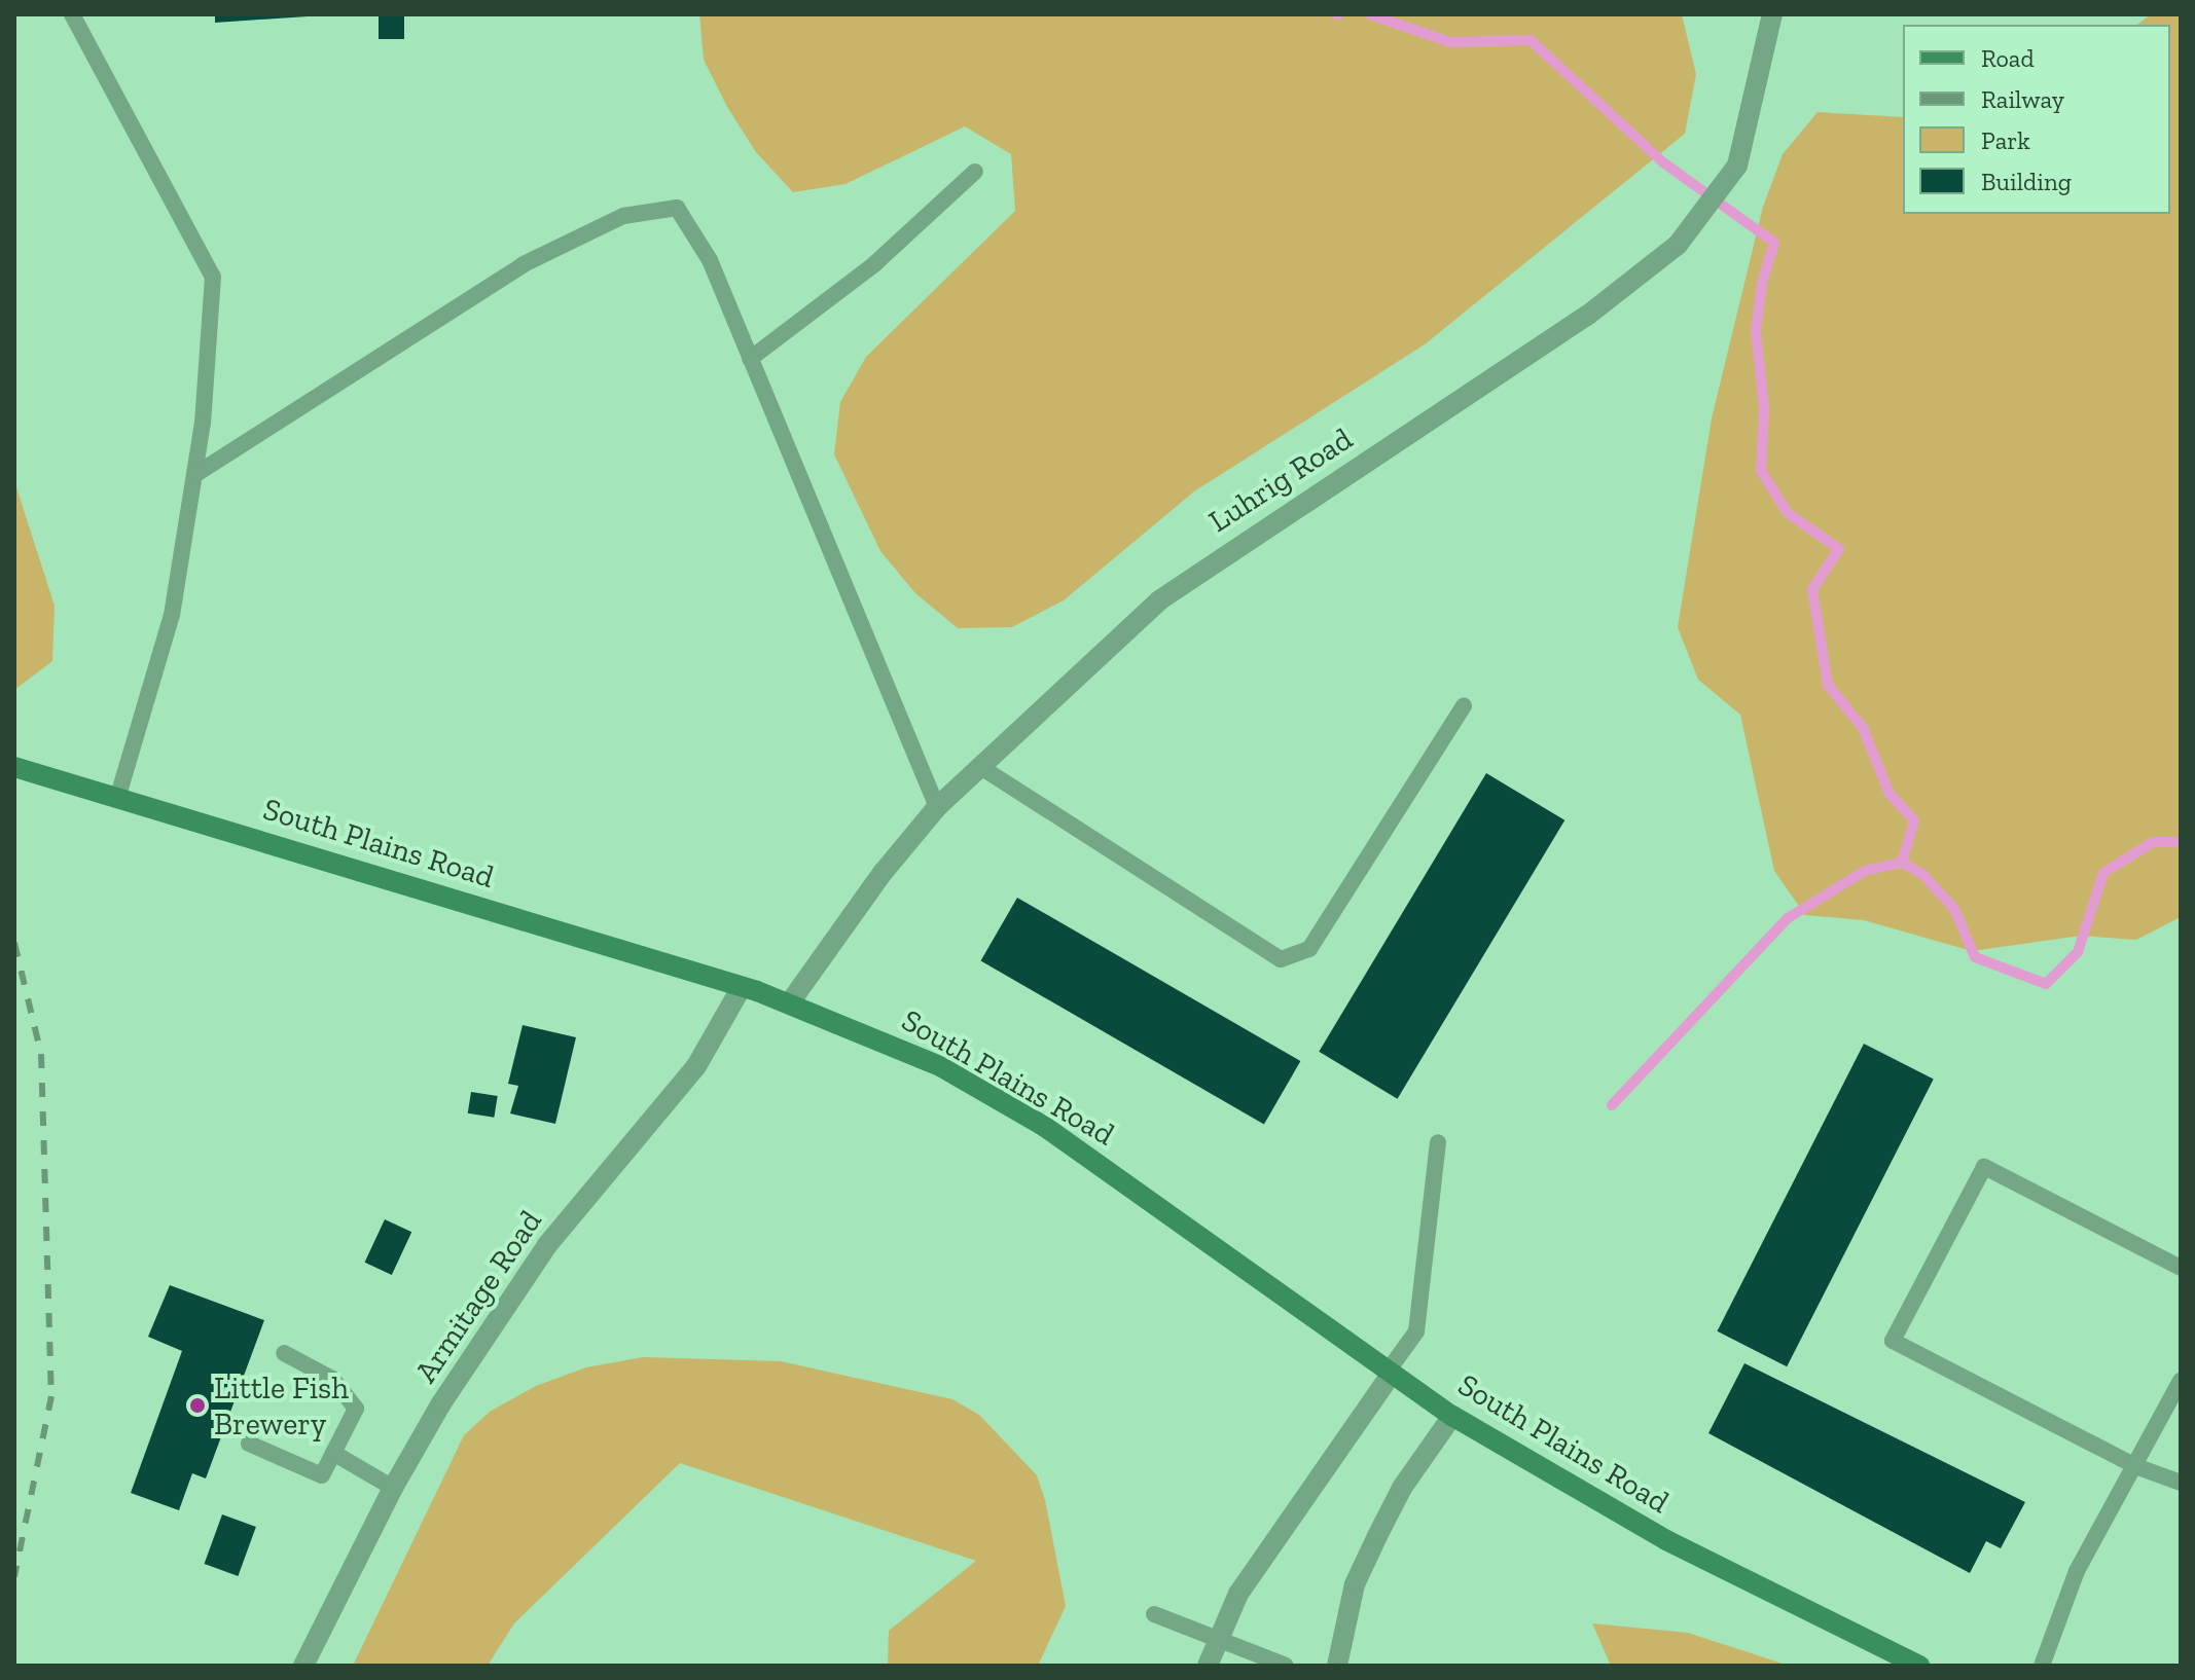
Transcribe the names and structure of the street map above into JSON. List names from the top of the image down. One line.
{"streets":{"main road":["South Plains Road"],"street":["Luhrig Road","Armitage Road"]},"crossings":[["Luhrig Road","South Plains Road"],["South Plains Road","Armitage Road"]],"places":["Little Fish Brewery"],"legend":["Road","Railway","Park","Building"]}
